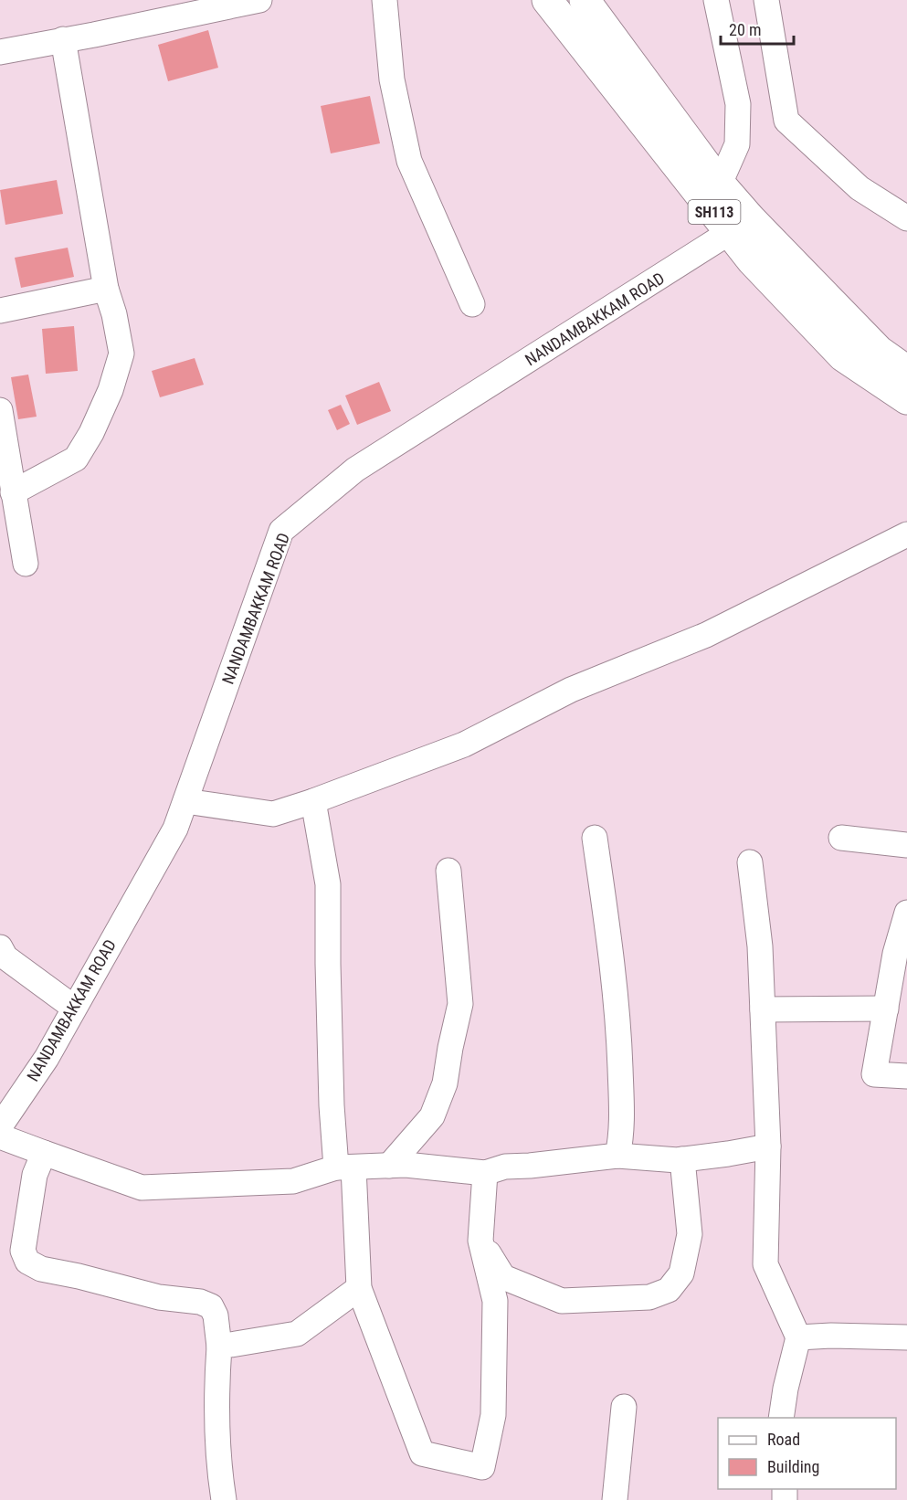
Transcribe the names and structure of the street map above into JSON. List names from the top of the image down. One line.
{"streets":{"main road":["SH113"],"street":["NANDAMBAKKAM ROAD"]},"crossings":[["SH113","NANDAMBAKKAM ROAD"]],"legend":["Road","Building"],"scale_bar":"20 m"}
